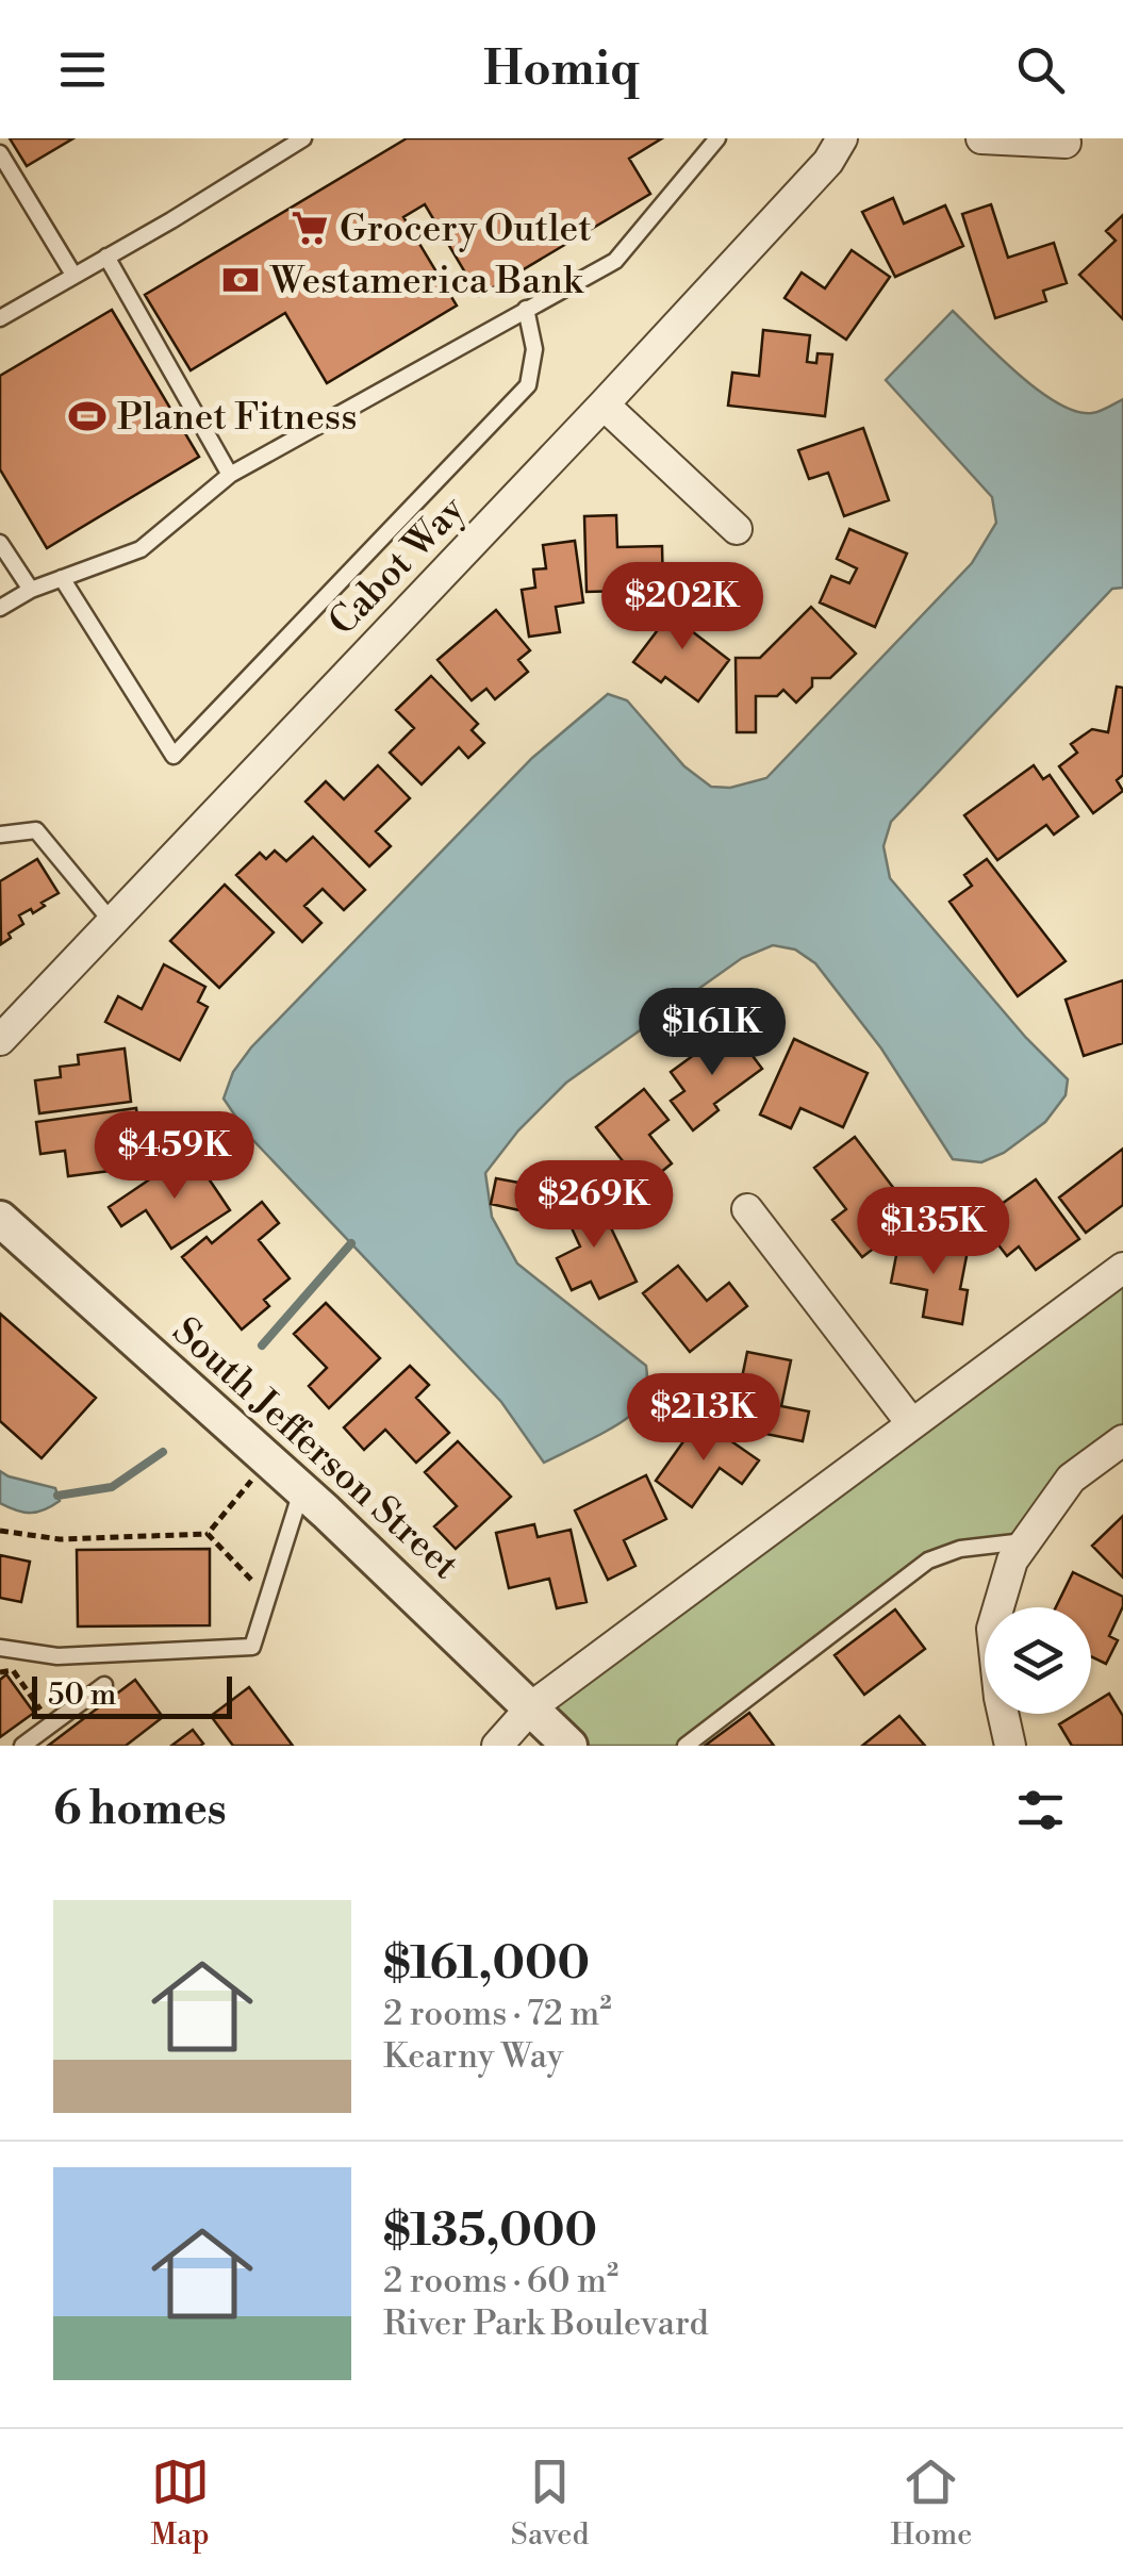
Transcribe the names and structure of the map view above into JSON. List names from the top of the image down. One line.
{"streets":{"street":["Cabot Way","South Jefferson Street"]},"places":{"supermarket":["Grocery Outlet"],"bank":["Westamerica Bank"],"sports":["Planet Fitness"]},"scale_bar":"50 m","page":{"header":"Homiq","price":["$202K","$161K","$459K","$269K","$135K","$213K"],"scale":"50 m","heading":"6 homes","list":[{"name":"$161,000","note":"2 rooms · 72 m² · Kearny Way"},{"name":"$135,000","note":"2 rooms · 60 m² · River Park Boulevard"}],"tabs":["Map","Saved","Home"]}}
